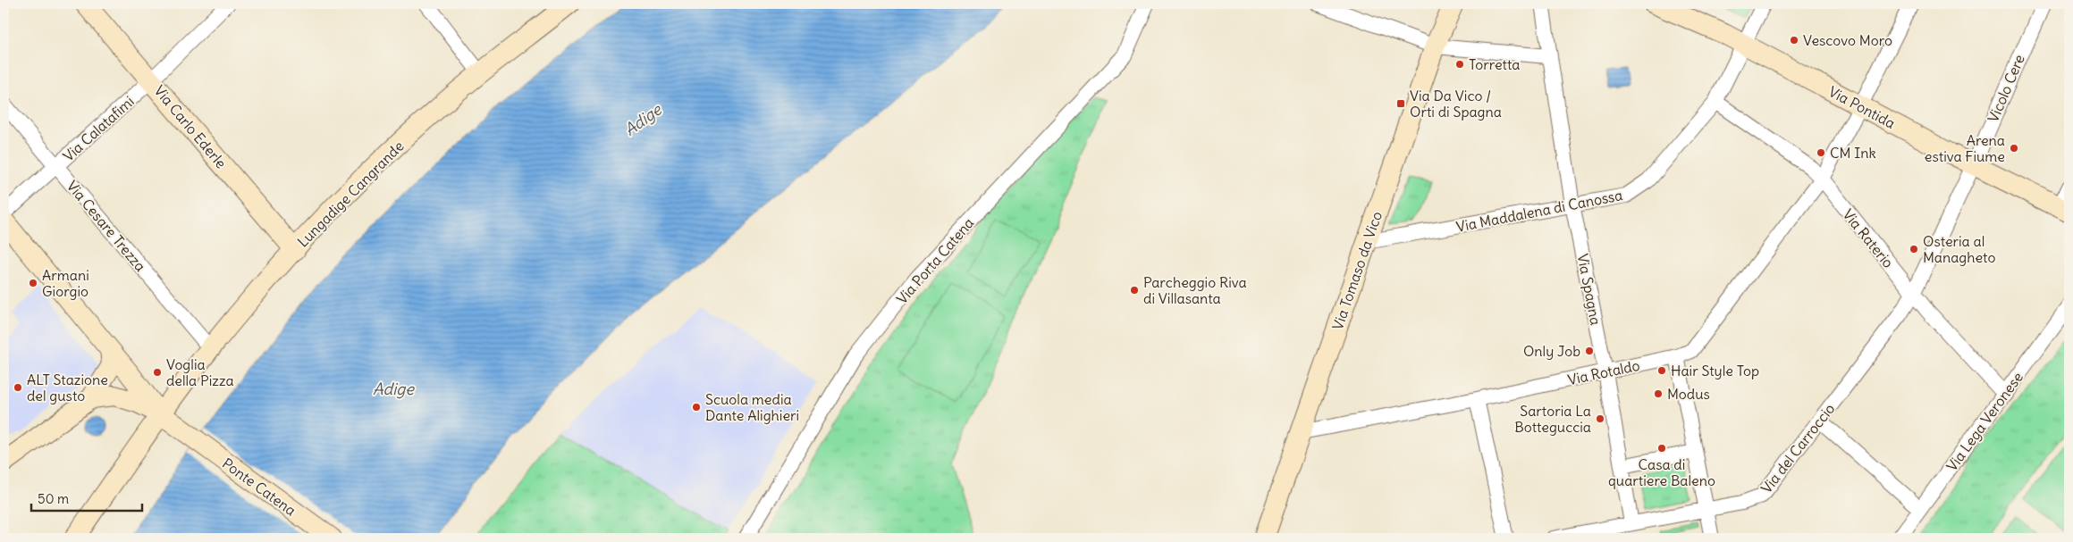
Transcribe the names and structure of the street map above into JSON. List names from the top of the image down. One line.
{"streets":{"street":["Vicolo Cere","Via Pontida","Via Carlo Ederle","Via Calatafimi","Lungadige Cangrande","Via Maddalena di Canossa","Via Cesare Trezza","Via Raterio","Via Porta Catena","Via Tomaso da Vico","Via Spagna","Via Rotaldo","Via Lega Veronese","Via del Carroccio","Ponte Catena"]},"crossings":[["Vicolo Cere","Via Pontida"],["Vicolo Cere","Via Raterio"],["Vicolo Cere","Via del Carroccio"],["Via Pontida","Via Maddalena di Canossa"],["Via Pontida","Via Rotaldo"],["Via Carlo Ederle","Via Calatafimi"],["Via Carlo Ederle","Lungadige Cangrande"],["Via Calatafimi","Via Cesare Trezza"],["Lungadige Cangrande","Via Cesare Trezza"],["Lungadige Cangrande","Ponte Catena"],["Via Maddalena di Canossa","Via Raterio"],["Via Maddalena di Canossa","Via Tomaso da Vico"],["Via Maddalena di Canossa","Via Spagna"],["Via Raterio","Via Rotaldo"],["Via Raterio","Via Lega Veronese"],["Via Raterio","Via del Carroccio"],["Via Tomaso da Vico","Via Rotaldo"],["Via Spagna","Via Rotaldo"],["Via Spagna","Via del Carroccio"]],"water":["Adige"],"places":{"other":["Vescovo Moro","Torretta","Arena estiva Fiume","CM Ink","Osteria al Managheto","Armani Giorgio","Parcheggio Riva di Villasanta","Only Job","Hair Style Top","Voglia della Pizza","ALT Stazione del gusto","Modus","Scuola media Dante Alighieri","Sartoria La Botteguccia","Casa di quartiere Baleno"],"transit":["Via Da Vico / Orti di Spagna"]},"scale_bar":"50 m"}
